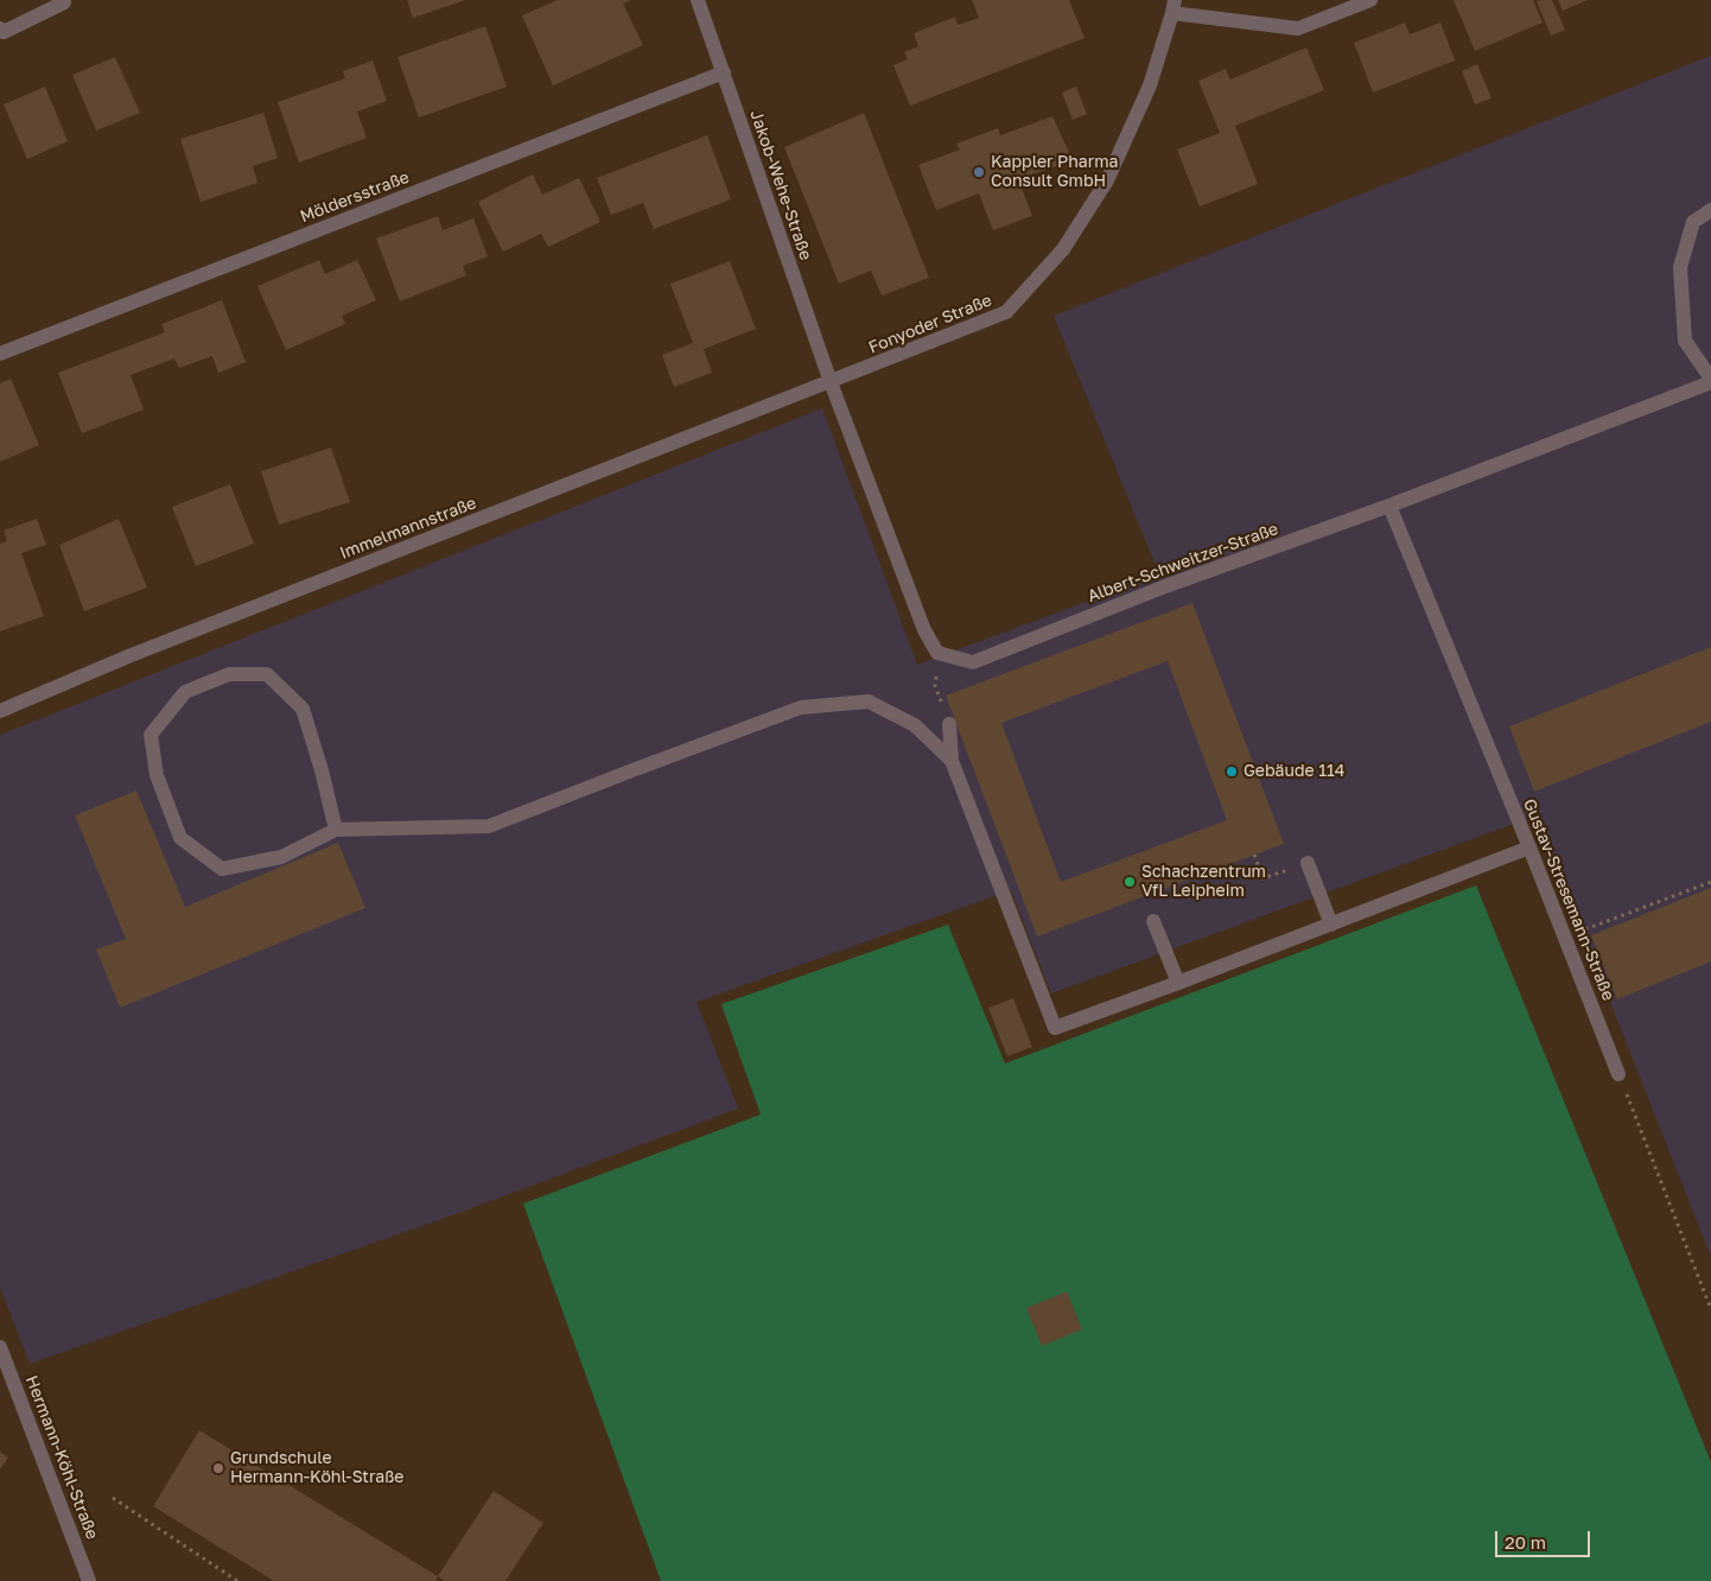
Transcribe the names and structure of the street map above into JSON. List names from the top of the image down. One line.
{"streets":{"street":["Jakob-Wehe-Straße","Möldersstraße","Fonyoder Straße","Immelmannstraße","Albert-Schweitzer-Straße","Gustav-Stresemann-Straße","Hermann-Köhl-Straße"]},"crossings":[["Jakob-Wehe-Straße","Möldersstraße"],["Jakob-Wehe-Straße","Fonyoder Straße"],["Jakob-Wehe-Straße","Immelmannstraße"],["Fonyoder Straße","Immelmannstraße"],["Albert-Schweitzer-Straße","Gustav-Stresemann-Straße"]],"places":["Kappler Pharma Consult GmbH","Gebäude 114","Schachzentrum VfL Leipheim","Grundschule Hermann-Köhl-Straße"],"scale_bar":"20 m"}
